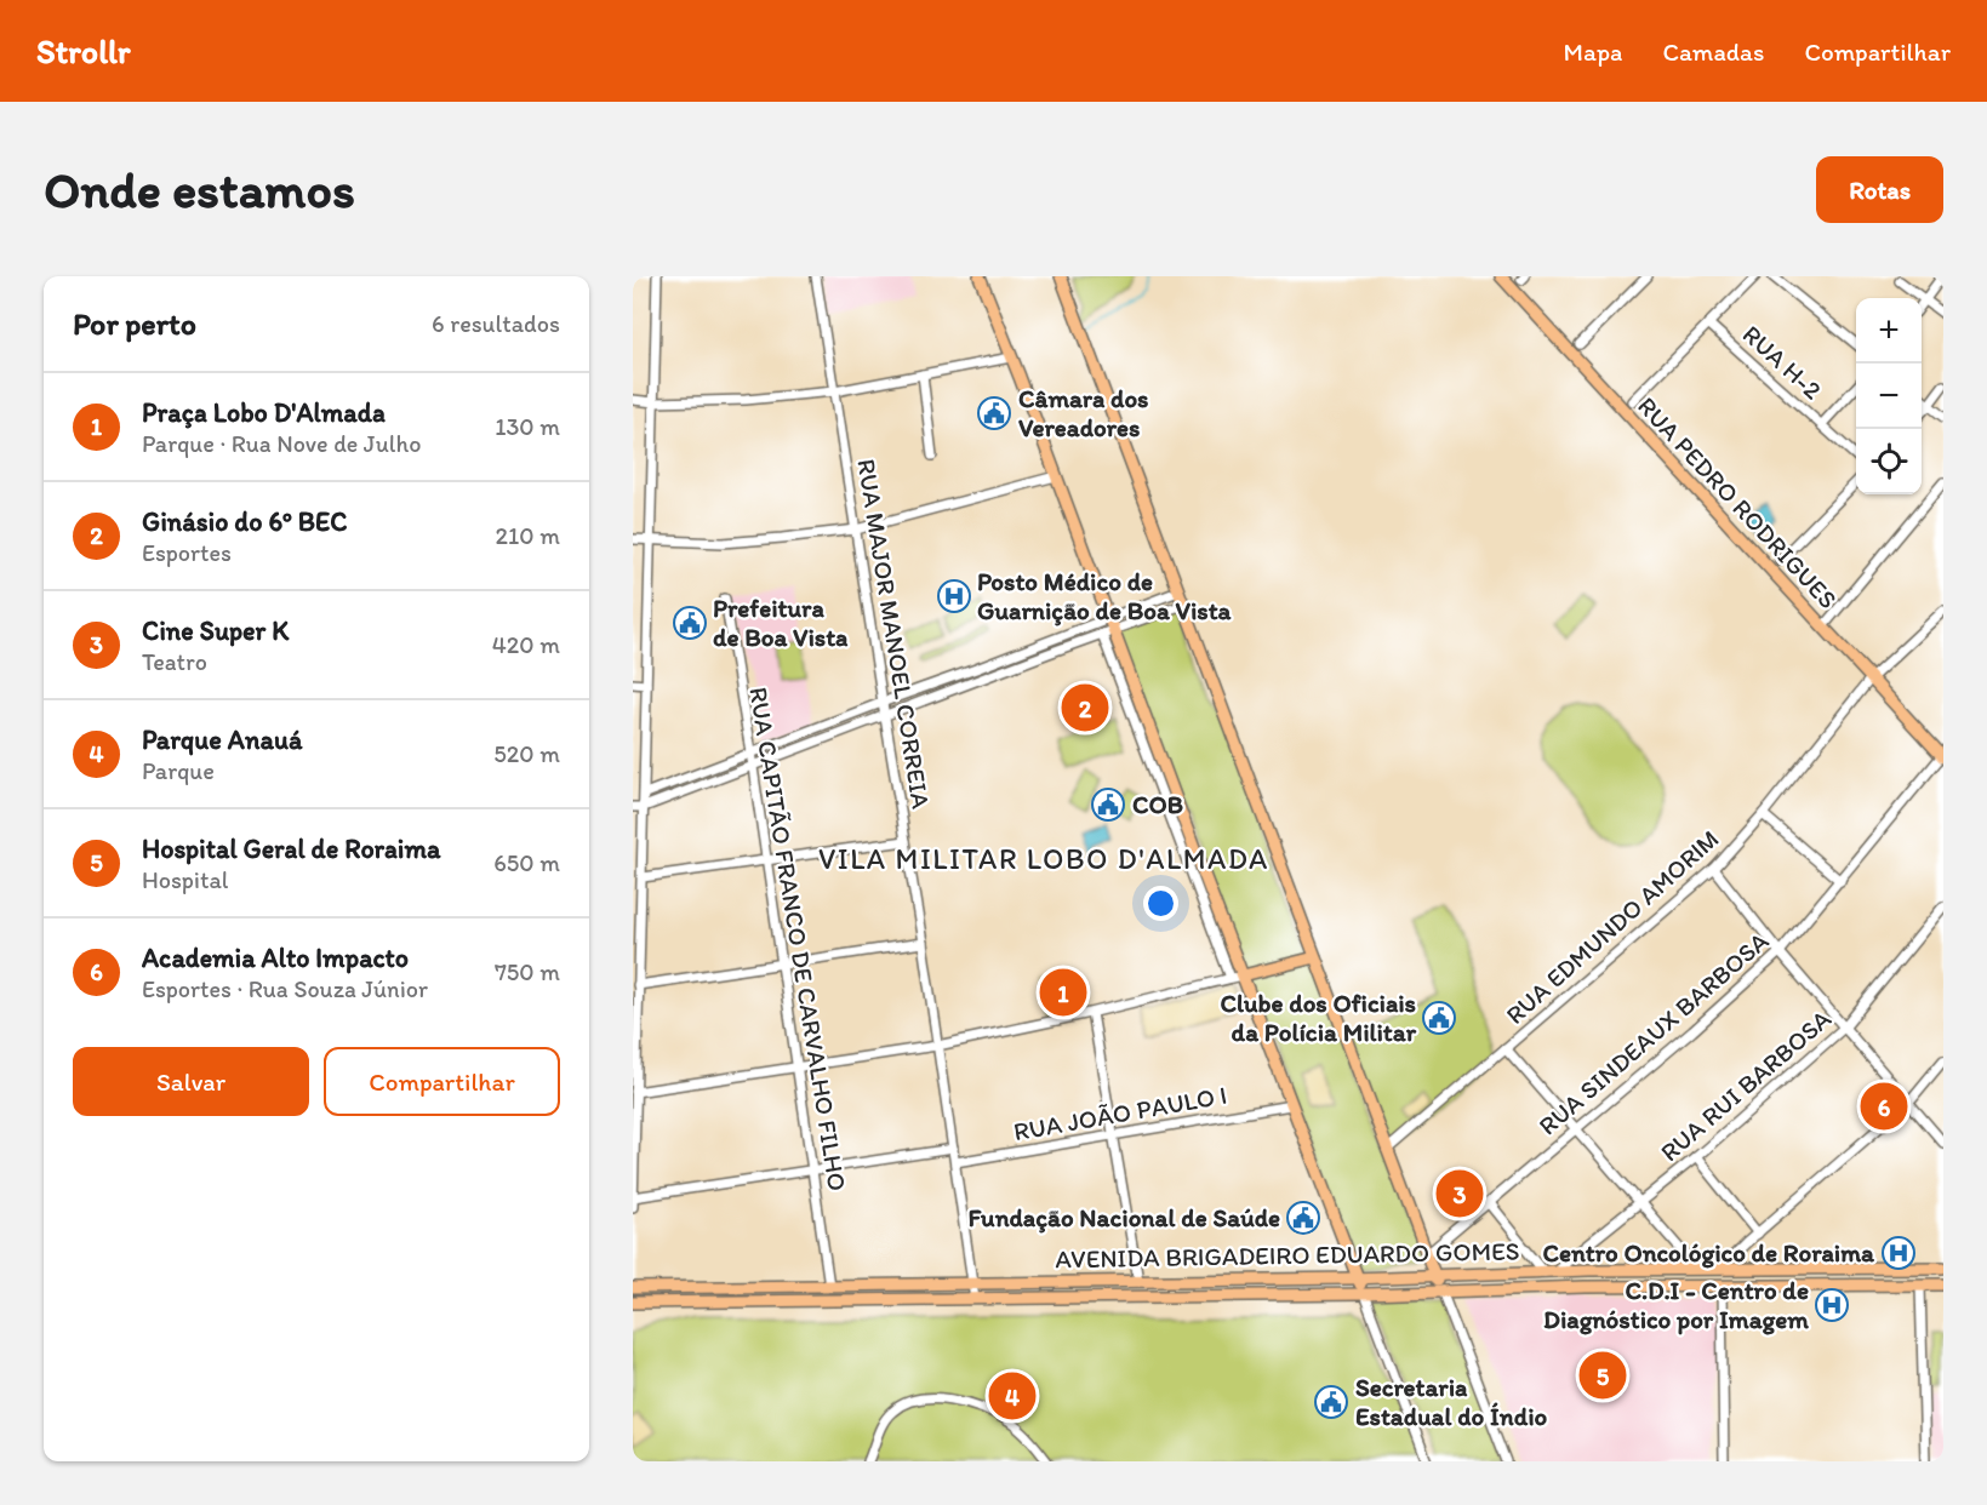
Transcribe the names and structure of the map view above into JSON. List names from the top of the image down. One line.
{"streets":{"main road":["RUA PEDRO RODRIGUES","AVENIDA BRIGADEIRO EDUARDO GOMES"],"street":["RUA H-2","RUA MAJOR MANOEL CORREIA","RUA EDMUNDO AMORIM","RUA CAPITÃO FRANCO DE CARVALHO FILHO","RUA SINDEAUX BARBOSA","RUA RUI BARBOSA","RUA JOÃO PAULO I"]},"crossings":[["RUA PEDRO RODRIGUES","RUA EDMUNDO AMORIM"],["RUA PEDRO RODRIGUES","RUA SINDEAUX BARBOSA"],["RUA MAJOR MANOEL CORREIA","RUA JOÃO PAULO I"],["RUA MAJOR MANOEL CORREIA","AVENIDA BRIGADEIRO EDUARDO GOMES"],["RUA CAPITÃO FRANCO DE CARVALHO FILHO","AVENIDA BRIGADEIRO EDUARDO GOMES"],["RUA RUI BARBOSA","AVENIDA BRIGADEIRO EDUARDO GOMES"]],"districts":["VILA MILITAR LOBO D'ALMADA"],"places":{"public building":["Câmara dos Vereadores","Prefeitura de Boa Vista","COB","Clube dos Oficiais da Polícia Militar","Fundação Nacional de Saúde","Secretaria Estadual do Índio"],"hospital":["Posto Médico de Guarnição de Boa Vista","Centro Oncológico de Roraima","C.D.I - Centro de Diagnóstico por Imagem"]},"page":{"header":"Strollr","nav":["Mapa","Camadas","Compartilhar"],"buttons":["Rotas",["Salvar","Compartilhar"]],"title":"Onde estamos","heading":["Por perto","6 resultados"],"map_buttons":["+","−"],"list":[{"mark":"1","name":"Praça Lobo D'Almada","note":"Parque · Rua Nove de Julho","value":"130 m"},{"mark":"2","name":"Ginásio do 6º BEC","note":"Esportes","value":"210 m"},{"mark":"3","name":"Cine Super K","note":"Teatro","value":"420 m"},{"mark":"4","name":"Parque Anauá","note":"Parque","value":"520 m"},{"mark":"5","name":"Hospital Geral de Roraima","note":"Hospital","value":"650 m"},{"mark":"6","name":"Academia Alto Impacto","note":"Esportes · Rua Souza Júnior","value":"750 m"}],"pins":["2","1","6","3","5","4"]}}
